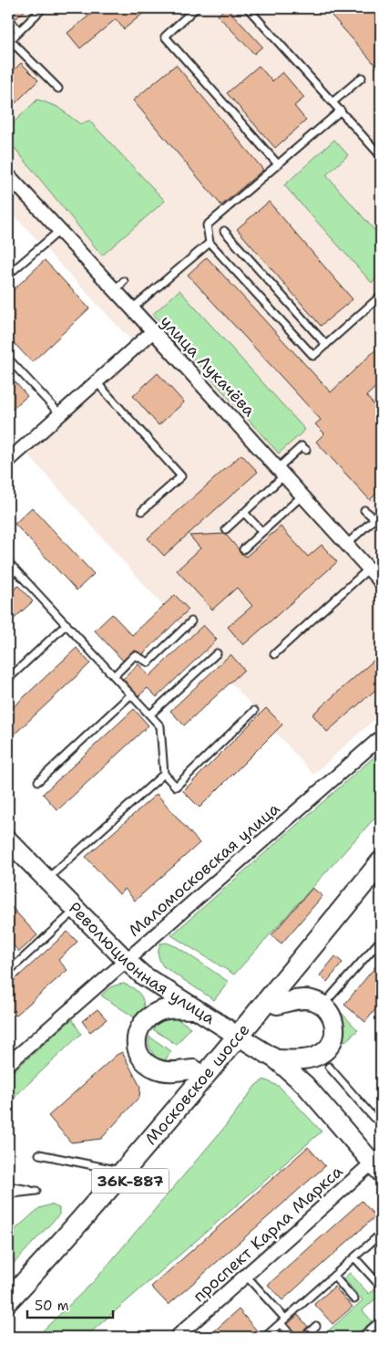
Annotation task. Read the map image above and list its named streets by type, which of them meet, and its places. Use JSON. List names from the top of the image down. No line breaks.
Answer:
{"streets":{"main road":["Революционная улица","Московское шоссе","36К-887"],"street":["улица Лукачёва","Маломосковская улица","проспект Карла Маркса"]},"crossings":[["Маломосковская улица","Революционная улица"],["Революционная улица","Московское шоссе"],["Революционная улица","проспект Карла Маркса"]],"scale_bar":"50 m"}
